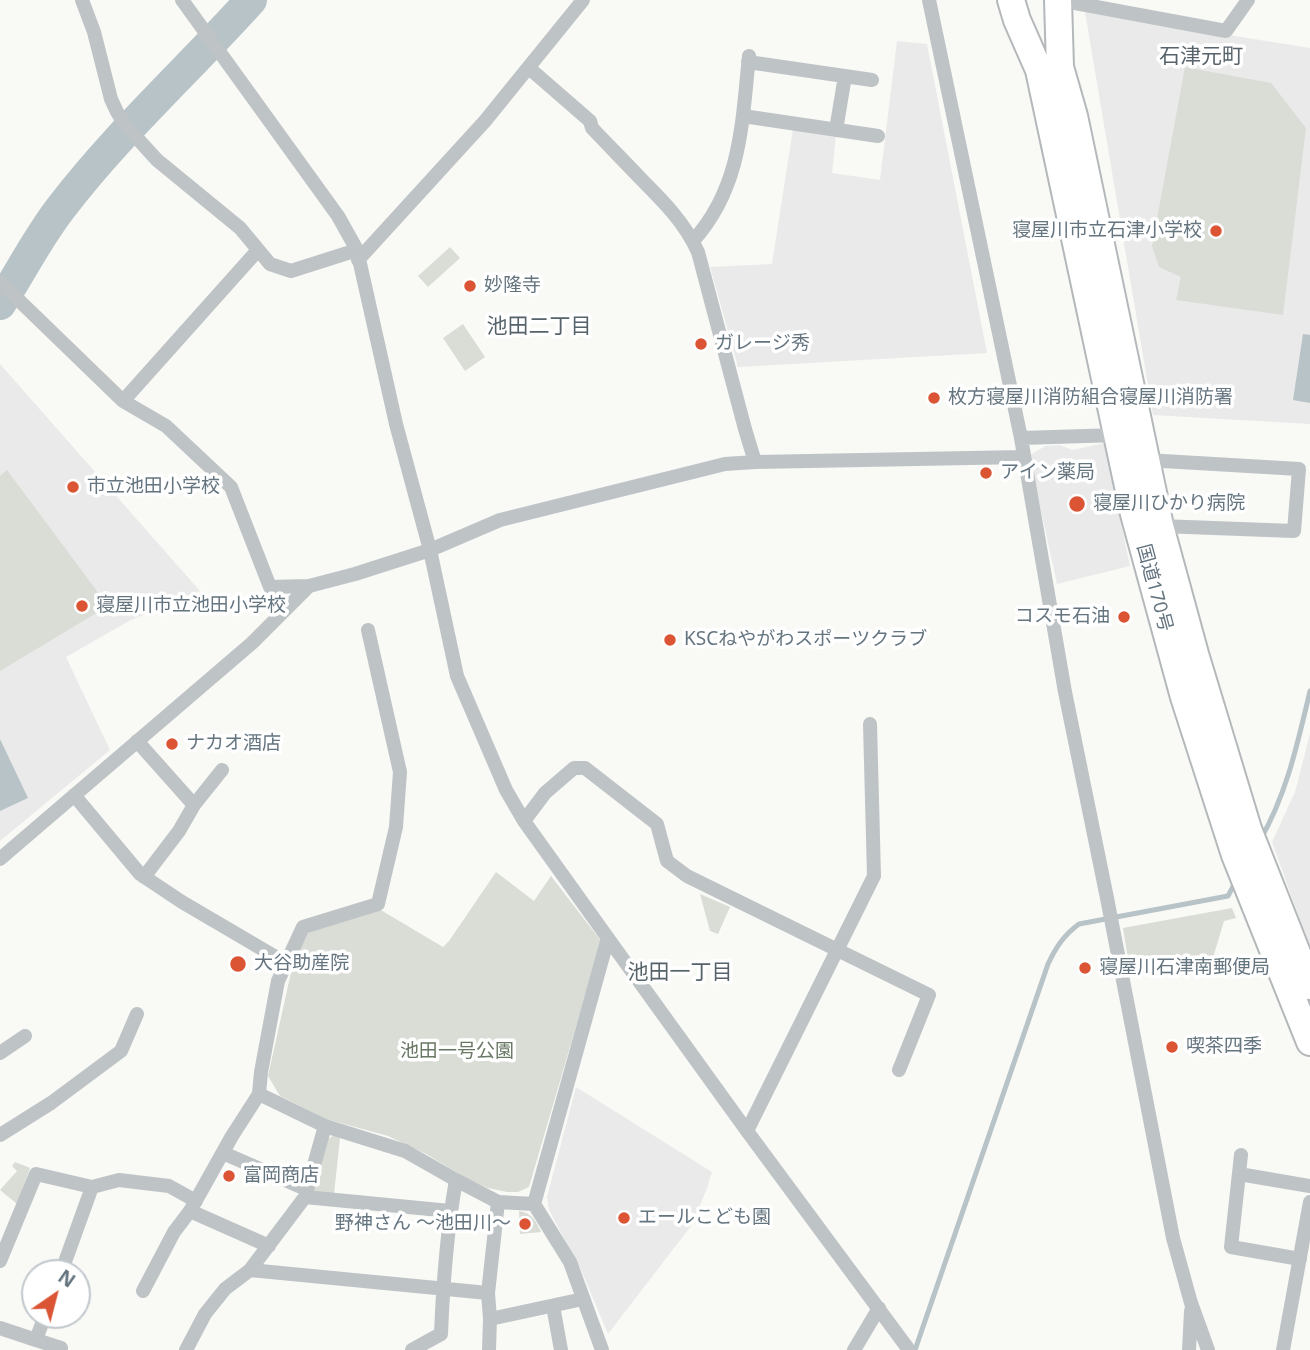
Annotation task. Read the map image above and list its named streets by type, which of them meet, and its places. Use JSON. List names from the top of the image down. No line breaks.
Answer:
{"streets":{"highway":["国道170号"]},"districts":["石津元町","池田二丁目","池田一丁目"],"parks":["池田一号公園"],"places":["寝屋川市立石津小学校","妙隆寺","ガレージ秀","枚方寝屋川消防組合寝屋川消防署","アイン薬局","市立池田小学校","寝屋川ひかり病院","寝屋川市立池田小学校","コスモ石油","KSCねやがわスポーツクラブ","ナカオ酒店","大谷助産院","寝屋川石津南郵便局","喫茶四季","富岡商店","エールこども園","野神さん ～池田川～"],"north":"top right"}
